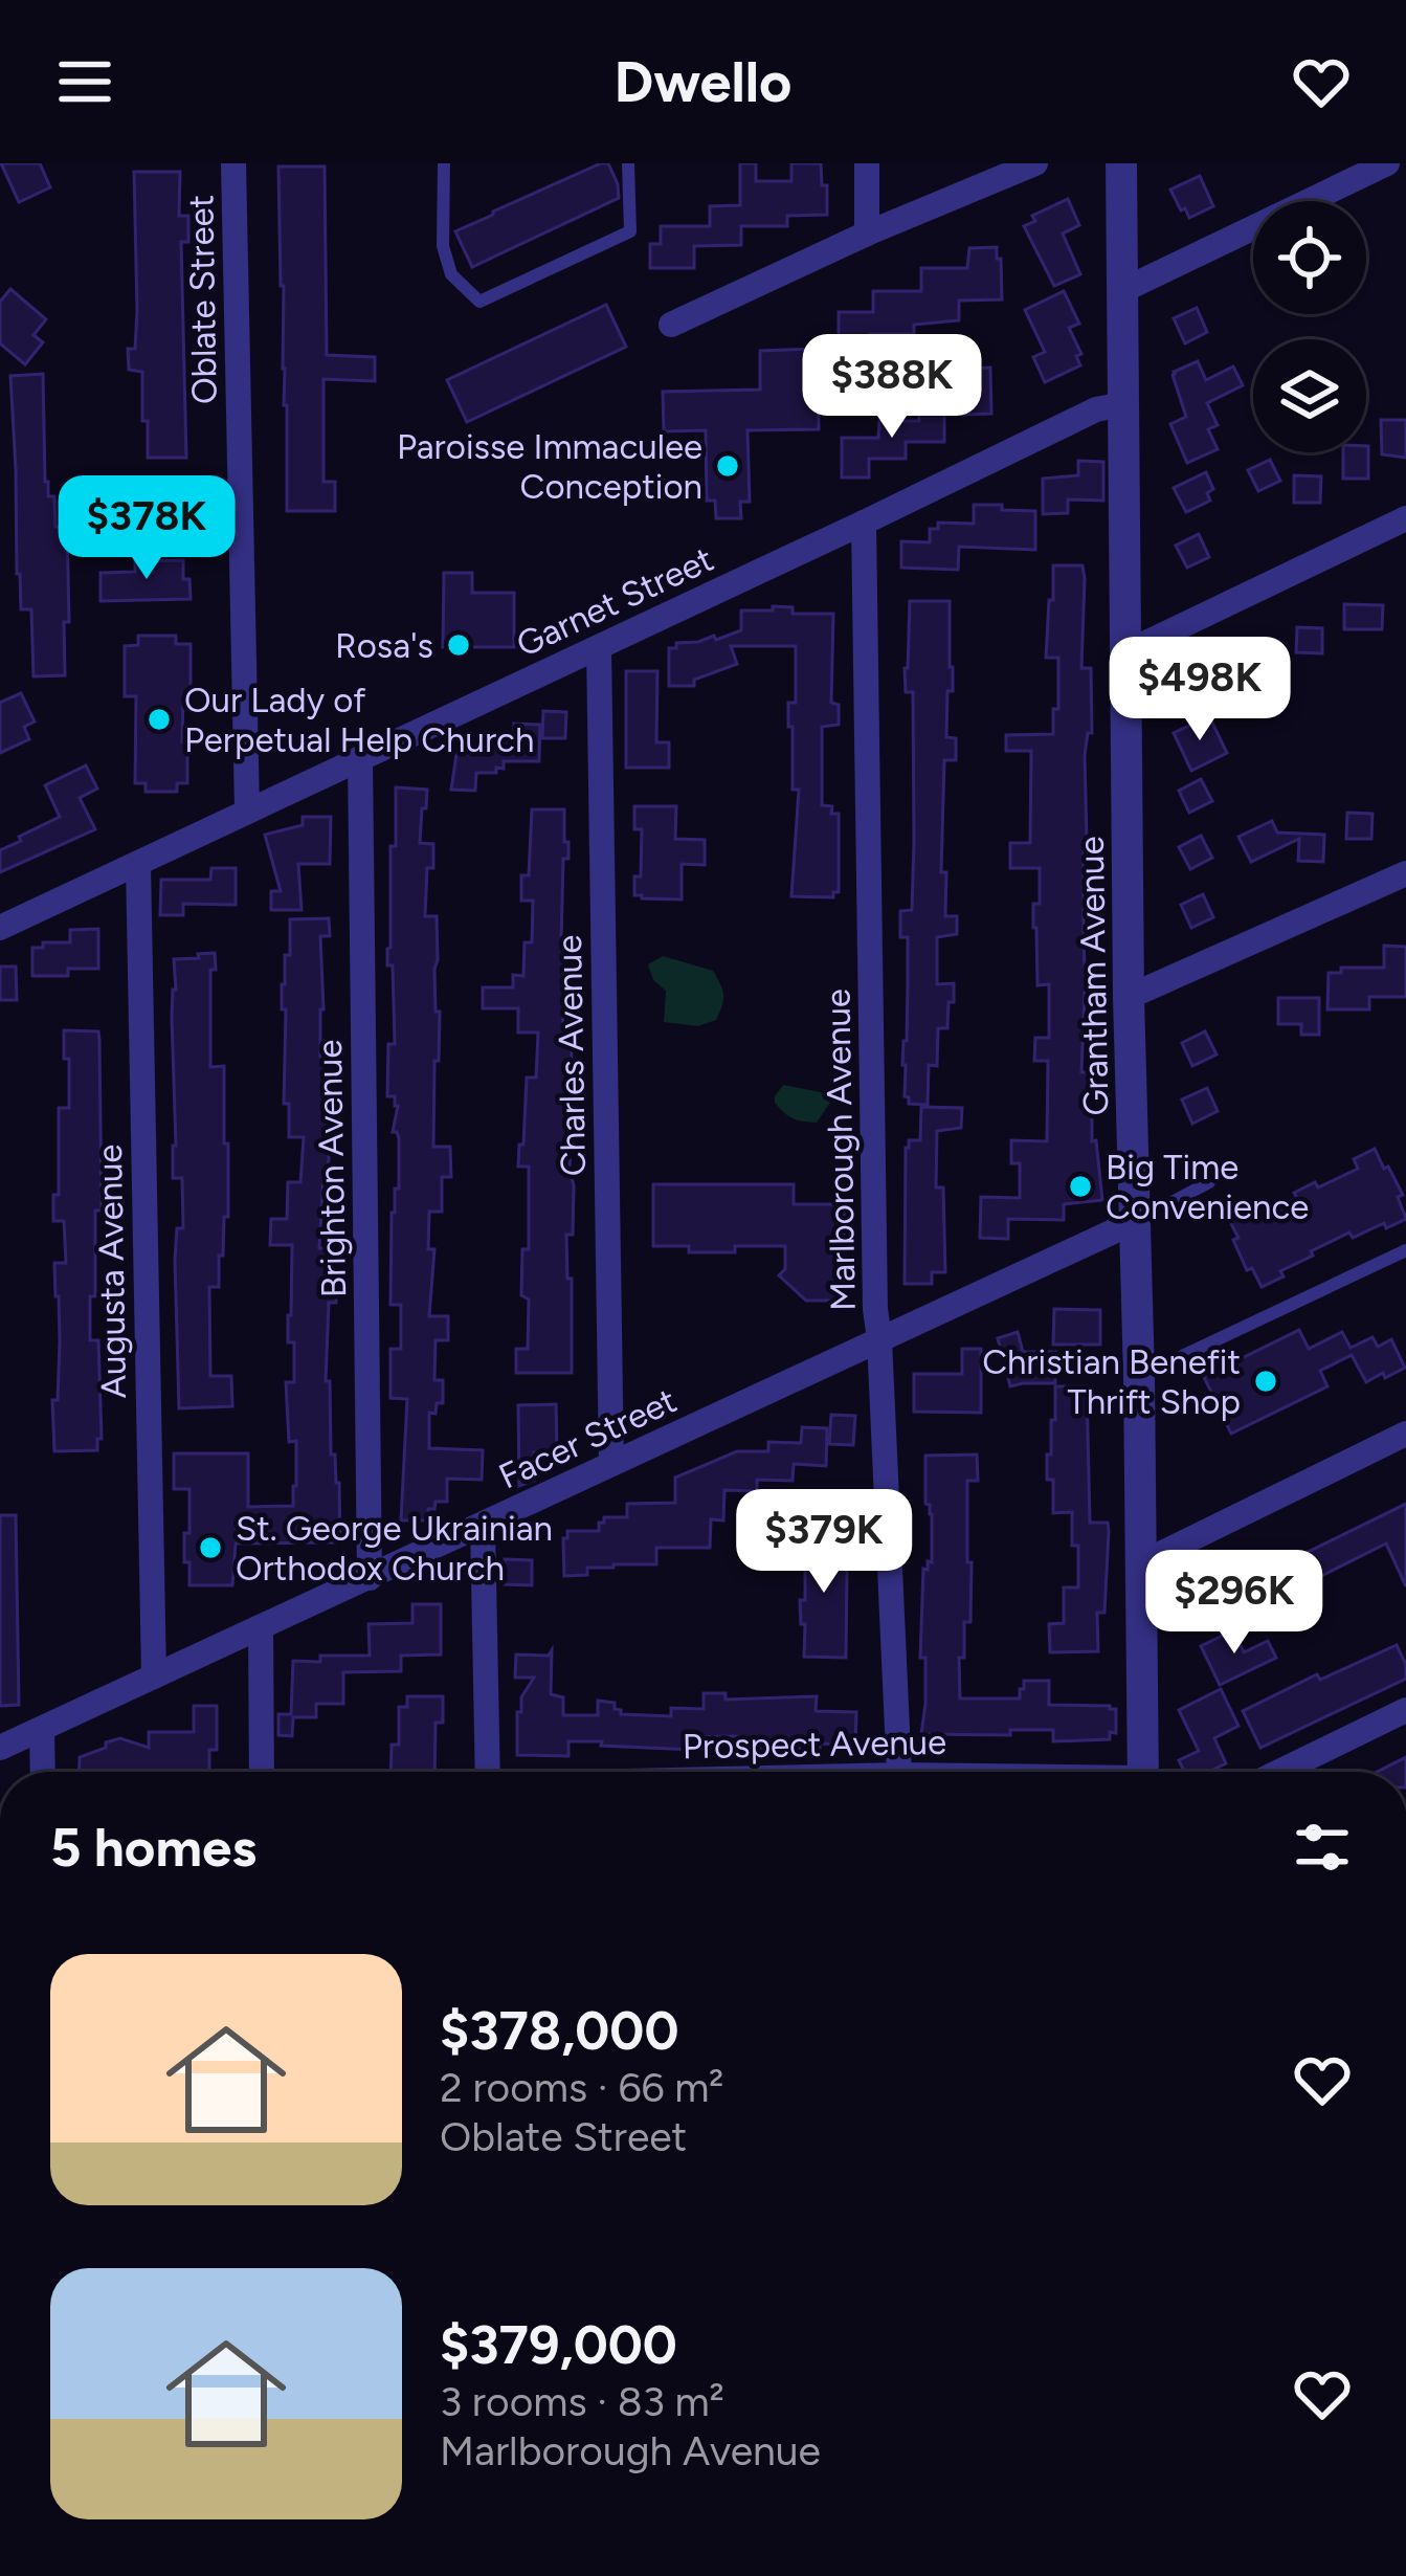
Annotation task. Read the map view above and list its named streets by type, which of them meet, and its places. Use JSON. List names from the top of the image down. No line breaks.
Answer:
{"streets":{"street":["Oblate Street","Garnet Street","Grantham Avenue","Charles Avenue","Marlborough Avenue","Brighton Avenue","Augusta Avenue","Facer Street"]},"crossings":[["Oblate Street","Garnet Street"],["Garnet Street","Grantham Avenue"],["Garnet Street","Charles Avenue"],["Garnet Street","Marlborough Avenue"],["Garnet Street","Brighton Avenue"],["Garnet Street","Augusta Avenue"],["Grantham Avenue","Facer Street"],["Charles Avenue","Facer Street"],["Marlborough Avenue","Facer Street"],["Brighton Avenue","Facer Street"],["Augusta Avenue","Facer Street"]],"places":["Paroisse Immaculee Conception","Rosa's","Our Lady of Perpetual Help Church","Big Time Convenience","Christian Benefit Thrift Shop","St. George Ukrainian Orthodox Church"],"page":{"header":"Dwello","price":["$388K","$378K","$498K","$379K","$296K"],"heading":"5 homes","list":[{"name":"$378,000","note":"2 rooms · 66 m² · Oblate Street"},{"name":"$379,000","note":"3 rooms · 83 m² · Marlborough Avenue"}]}}
